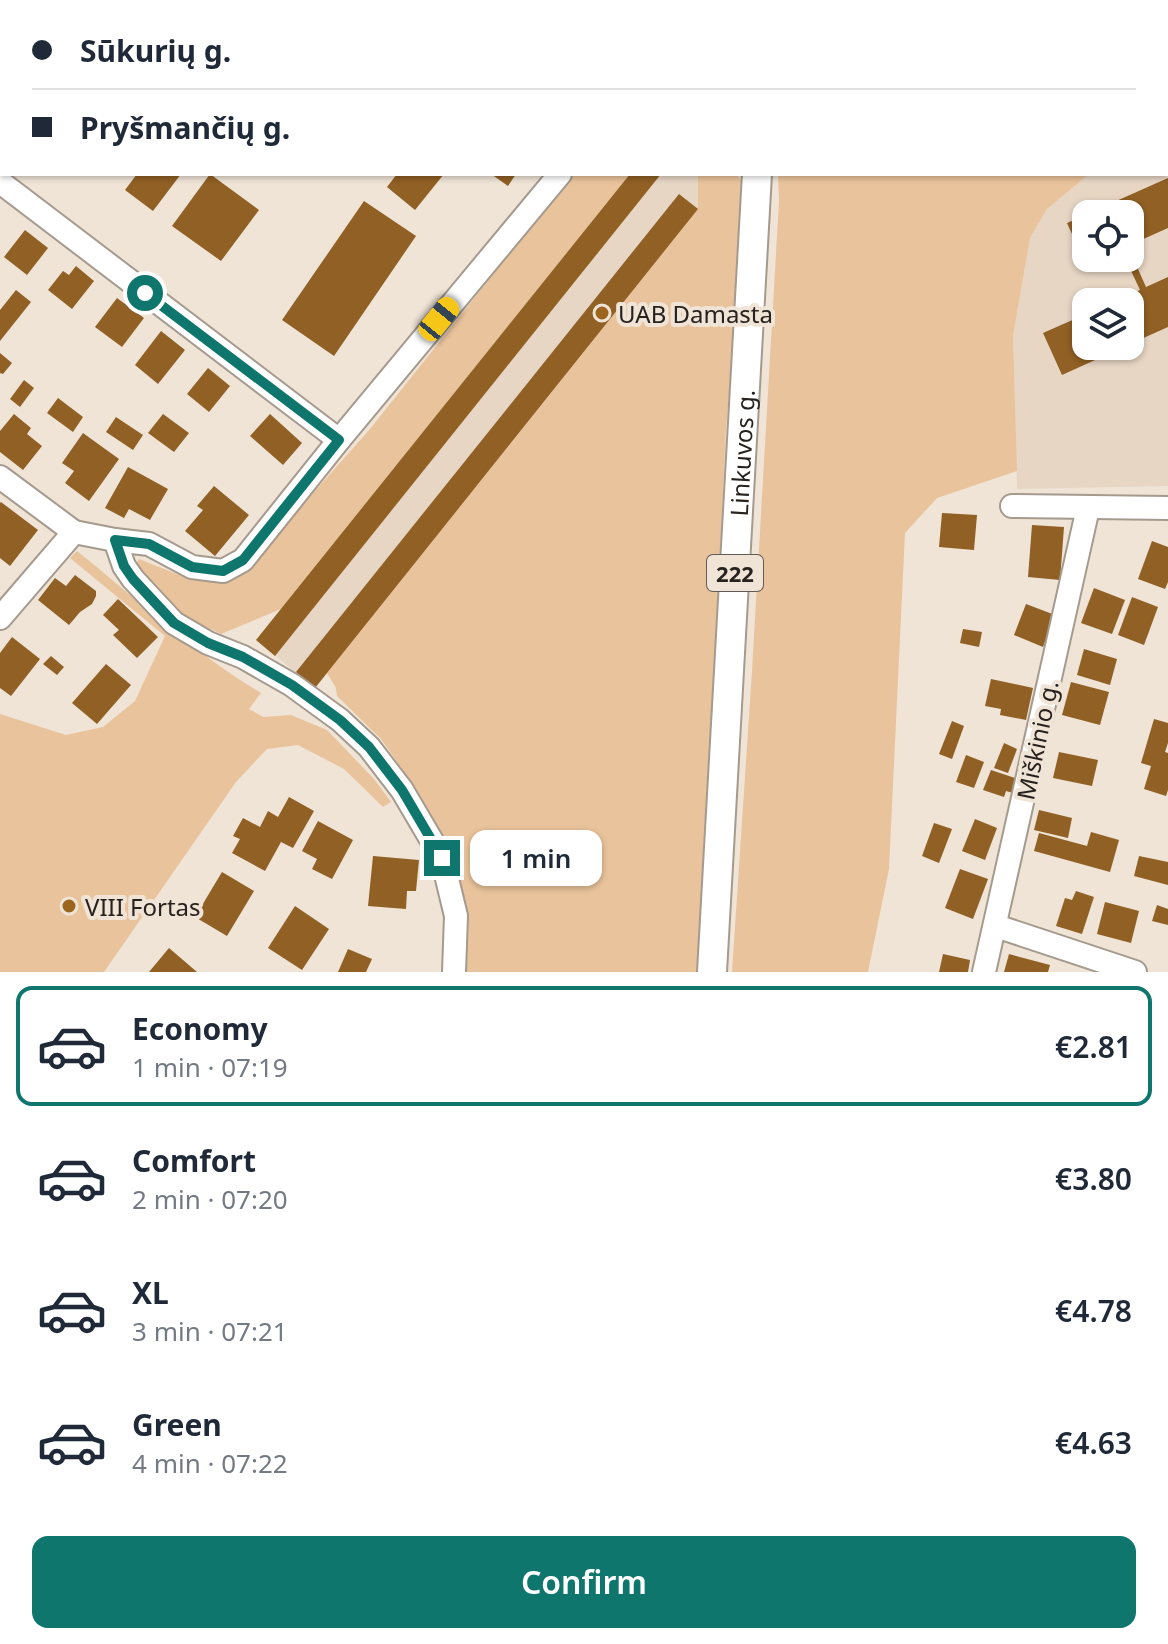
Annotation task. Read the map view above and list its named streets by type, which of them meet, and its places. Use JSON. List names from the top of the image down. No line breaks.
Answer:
{"streets":{"main road":["Linkuvos g.","222"],"street":["Miškinio g."]},"places":["UAB Damasta","VIII Fortas"],"page":{"banner":["Sūkurių g.","Pryšmančių g."],"bubble":"1 min","list":[{"name":"Economy","note":"1 min · 07:19","value":"€2.81"},{"name":"Comfort","note":"2 min · 07:20","value":"€3.80"},{"name":"XL","note":"3 min · 07:21","value":"€4.78"},{"name":"Green","note":"4 min · 07:22","value":"€4.63"}],"buttons":"Confirm"}}
